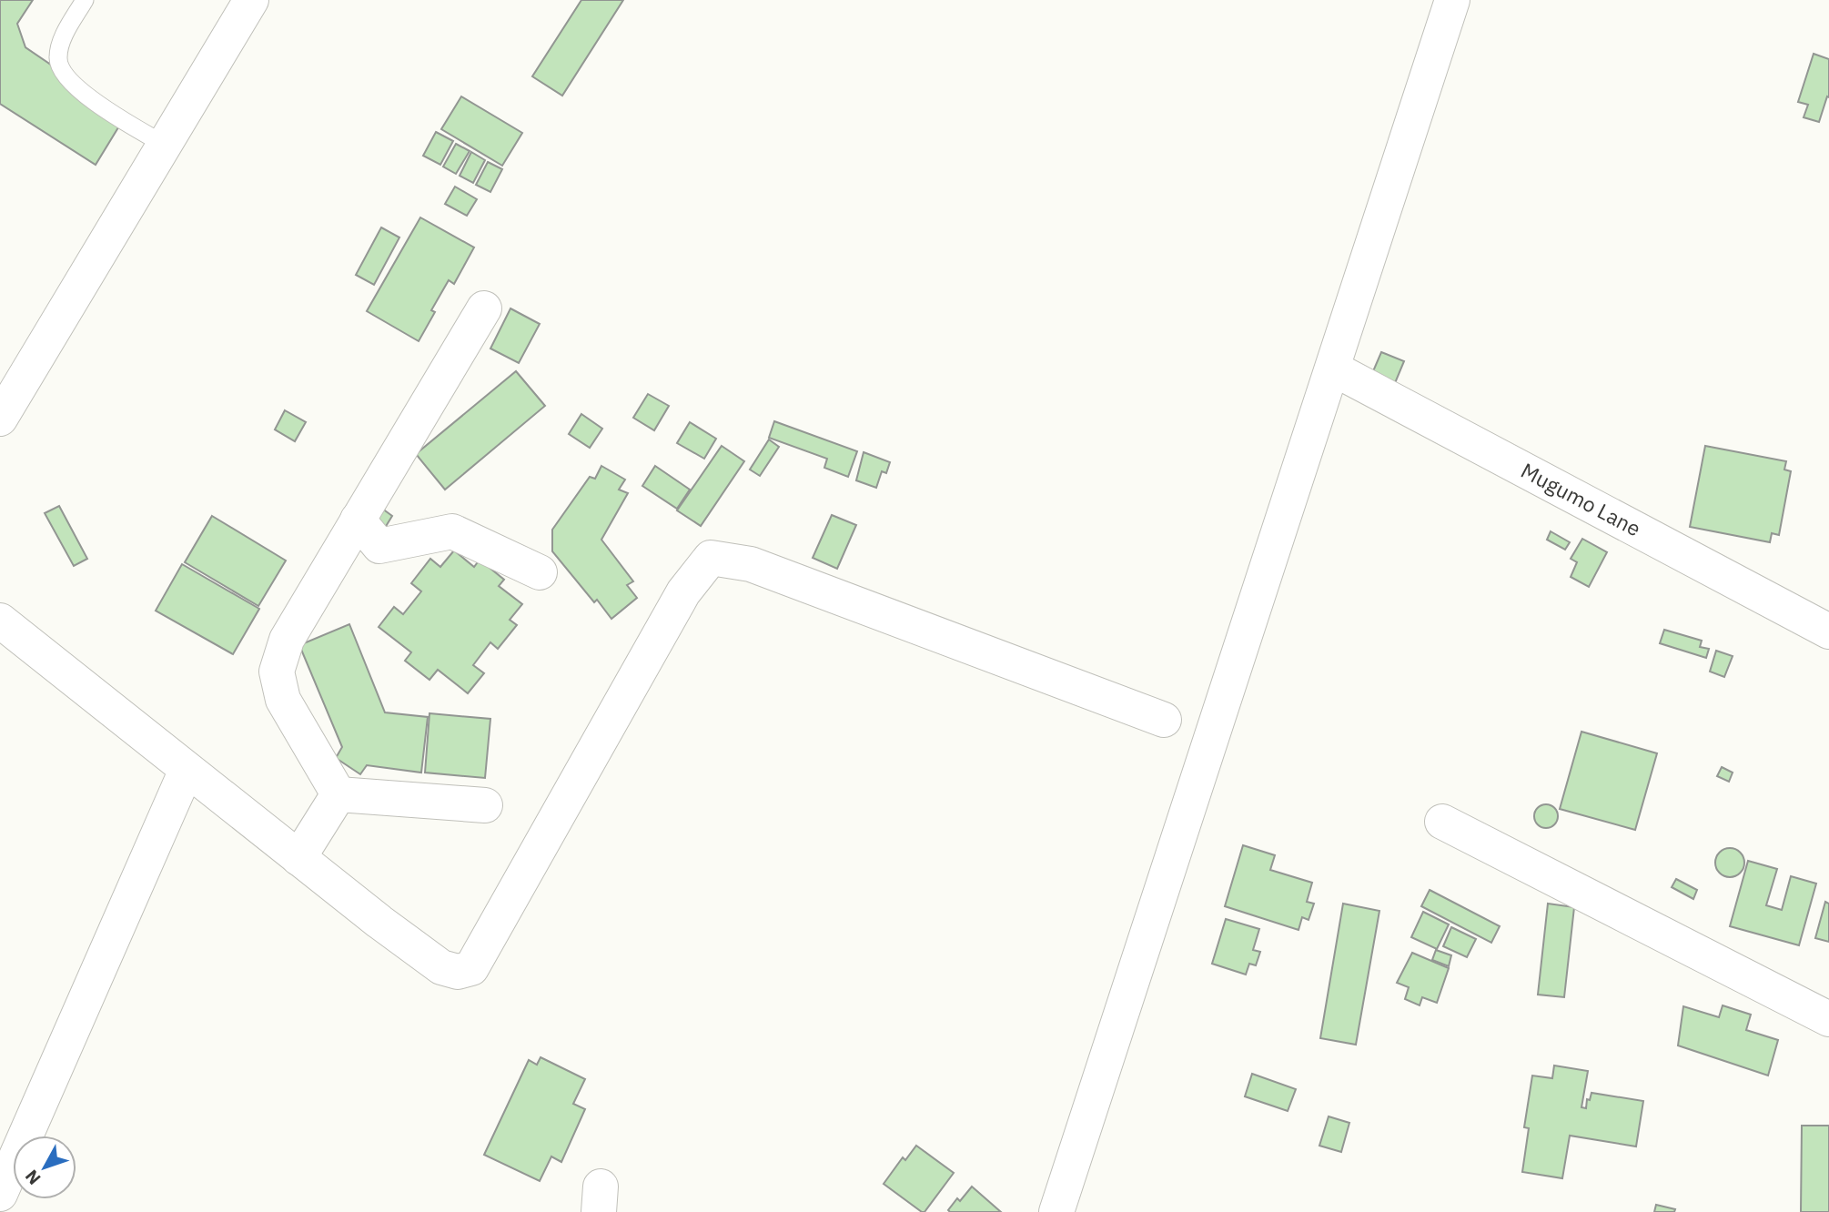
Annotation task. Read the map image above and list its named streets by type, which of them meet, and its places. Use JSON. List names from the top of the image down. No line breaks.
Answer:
{"streets":{"street":["Mugumo Lane"]},"north":"bottom left"}
